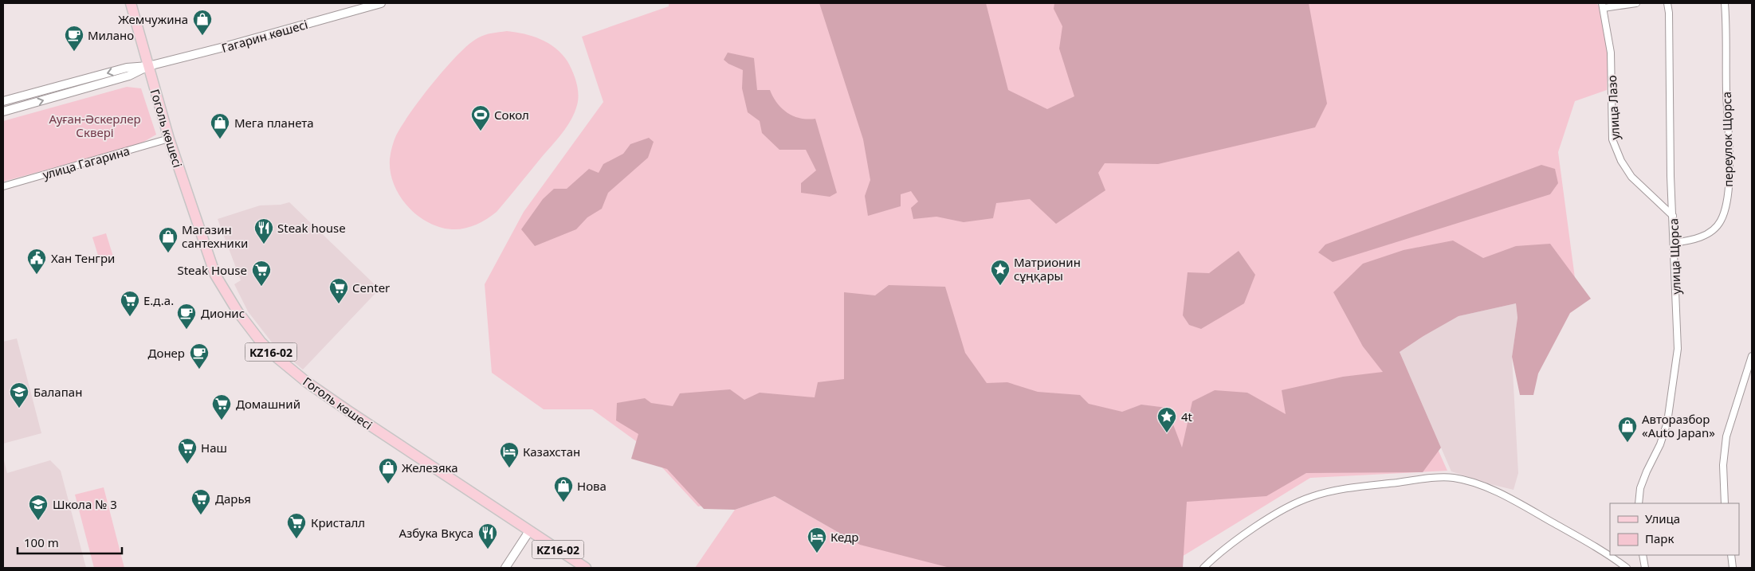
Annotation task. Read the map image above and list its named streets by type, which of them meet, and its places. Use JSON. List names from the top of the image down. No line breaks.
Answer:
{"streets":{"main road":["Гоголь көшесі","KZ16-02"],"street":["Гагарин көшесі","улица Лазо","переулок Щорса","улица Гагарина","улица Щорса"]},"crossings":[["Гагарин көшесі","Гоголь көшесі"],["улица Лазо","улица Щорса"],["Гоголь көшесі","улица Гагарина"],["переулок Щорса","улица Щорса"]],"parks":["Ауған-Әскерлер Сквері"],"places":{"shop":["Жемчужина","Мега планета","Магазин сантехники","Авторазбор «Auto Japan»","Железяка","Нова"],"cafe":["Милано","Дионис","Донер"],"sports":["Сокол"],"restaurant":["Steak house","Азбука Вкуса"],"public building":["Хан Тенгри"],"place":["Матрионин сұңқары","4t"],"supermarket":["Steak House","Center","Е.д.а.","Домашний","Наш","Дарья","Кристалл"],"school or university":["Балапан","Школа № 3"],"hotel":["Казахстан","Кедр"]},"legend":["Улица","Парк"],"scale_bar":"100 m"}
